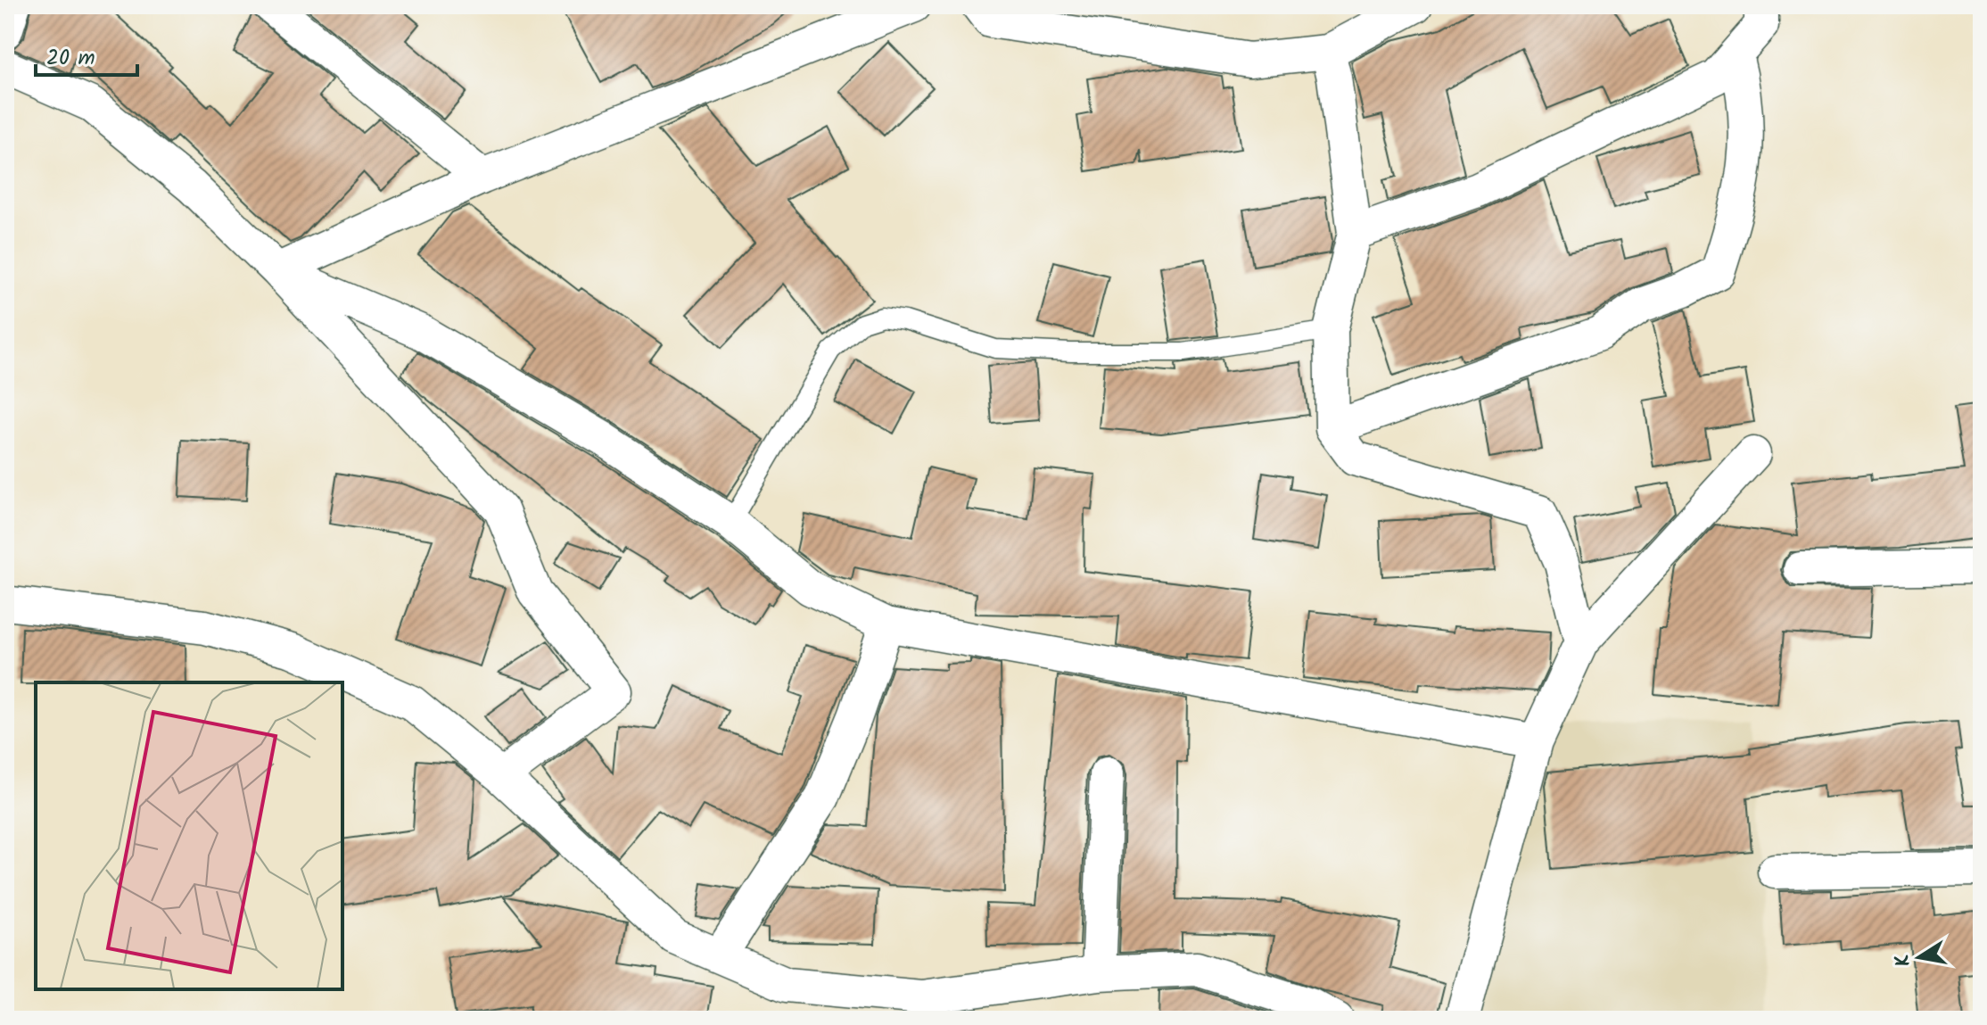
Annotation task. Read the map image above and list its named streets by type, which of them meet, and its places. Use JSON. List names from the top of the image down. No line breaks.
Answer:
{"scale_bar":"20 m","north":"left"}
